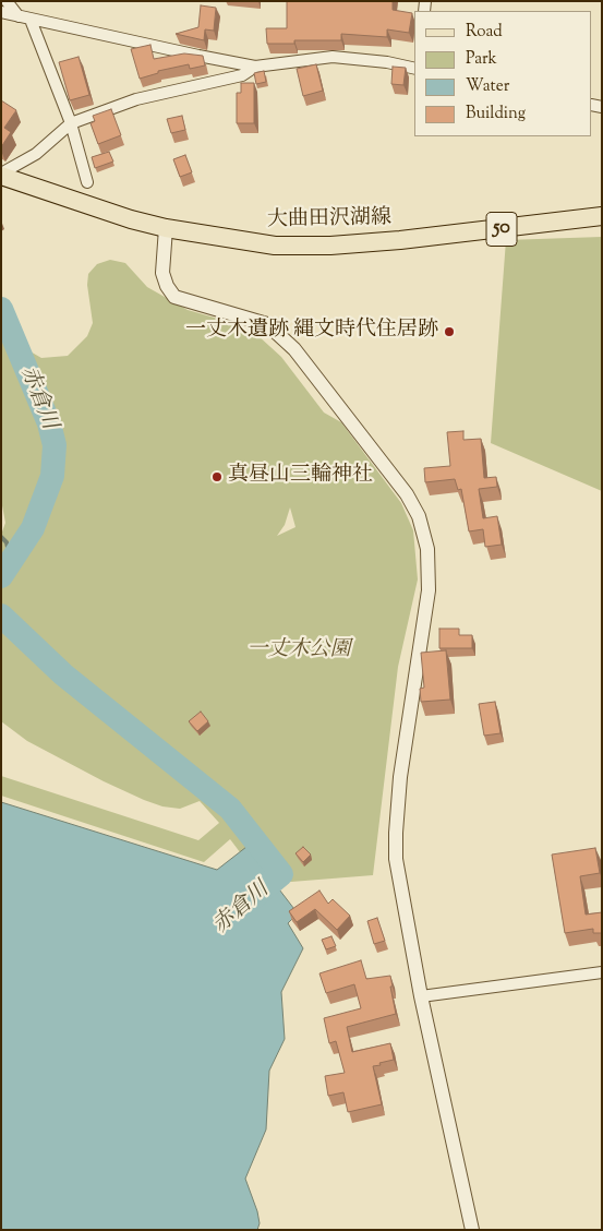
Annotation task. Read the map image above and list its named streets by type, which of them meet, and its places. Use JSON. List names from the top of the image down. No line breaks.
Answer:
{"streets":{"main road":["大曲田沢湖線","50"]},"water":["赤倉川"],"parks":["一丈木公園"],"places":["一丈木遺跡 縄文時代住居跡","真昼山三輪神社"],"legend":["Road","Park","Water","Building"]}
